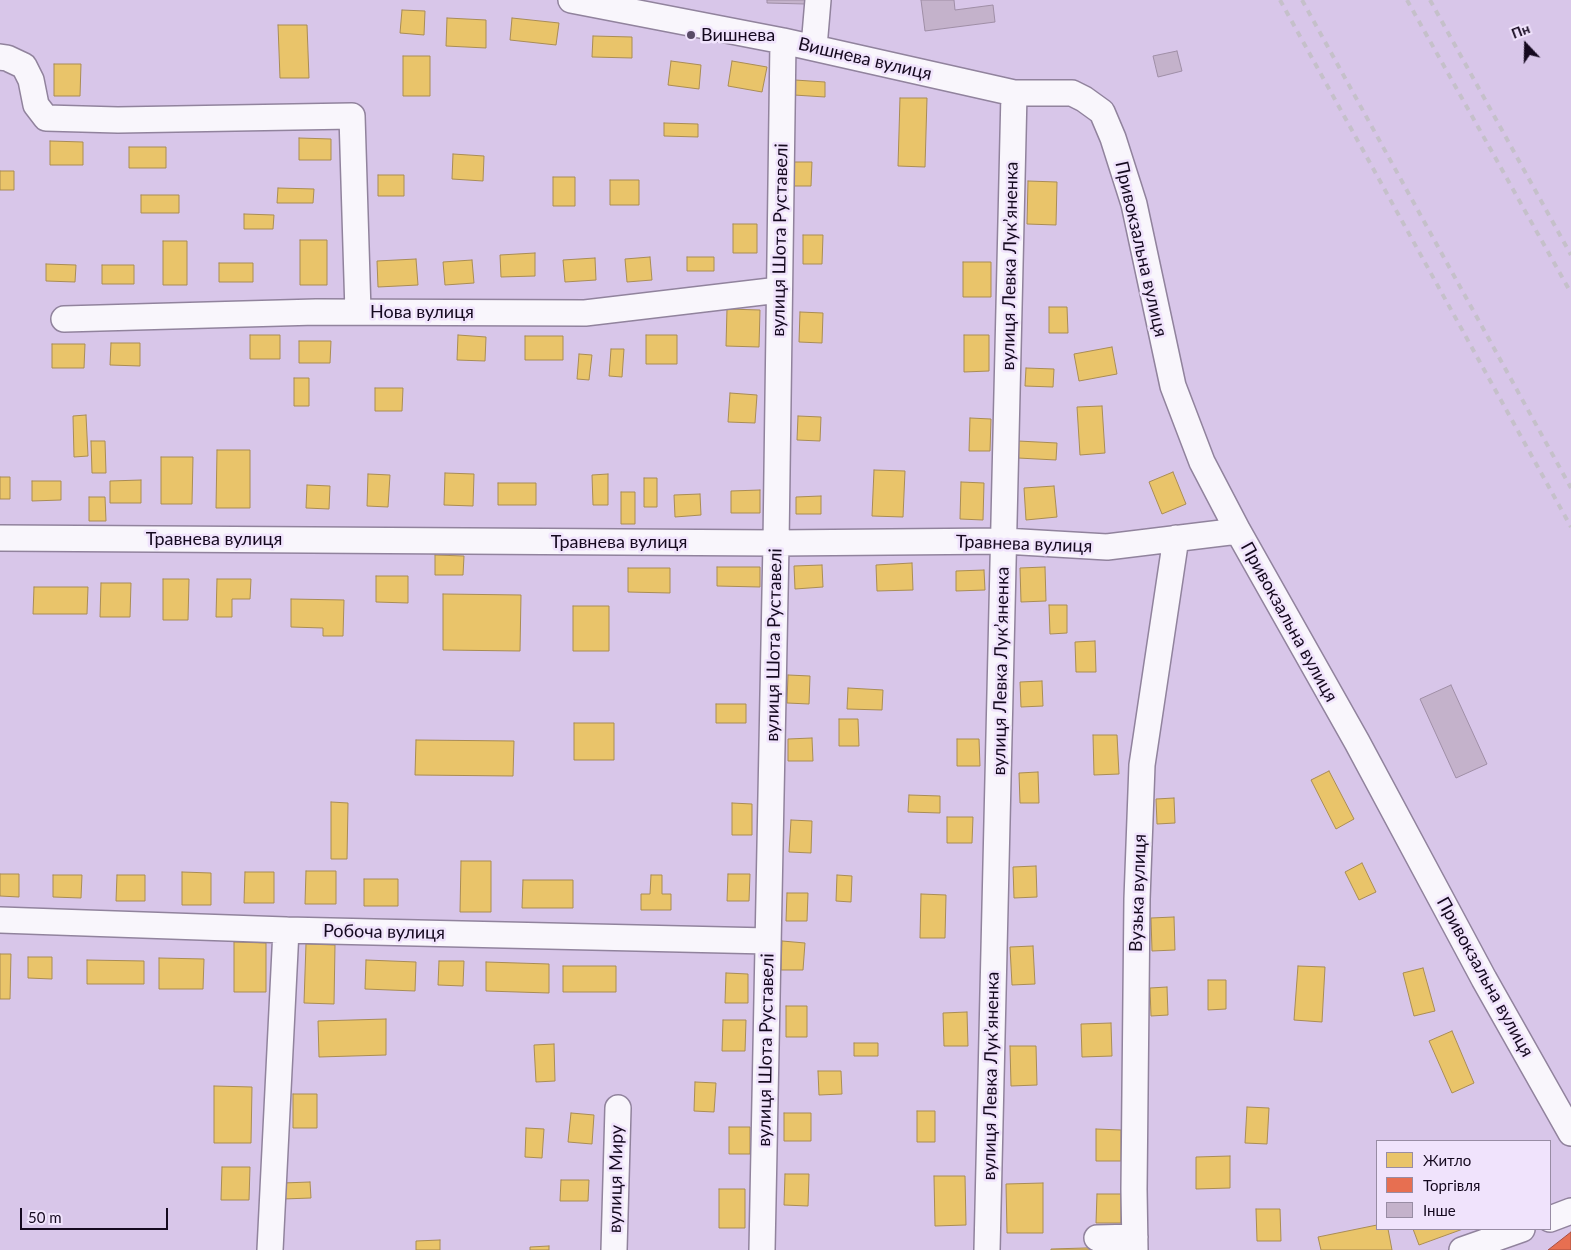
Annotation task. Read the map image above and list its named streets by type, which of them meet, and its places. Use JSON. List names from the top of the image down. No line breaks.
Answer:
{"streets":{"street":["Вишнева вулиця","вулиця Шота Руставелі","Привокзальна вулиця","вулиця Левка Лукʼяненка","Нова вулиця","Травнева вулиця","Вузька вулиця","Робоча вулиця","вулиця Миру"]},"crossings":[["Вишнева вулиця","вулиця Шота Руставелі"],["Вишнева вулиця","Привокзальна вулиця"],["Вишнева вулиця","вулиця Левка Лукʼяненка"],["вулиця Шота Руставелі","Нова вулиця"],["вулиця Шота Руставелі","Травнева вулиця"],["вулиця Шота Руставелі","Робоча вулиця"],["Привокзальна вулиця","Травнева вулиця"],["вулиця Левка Лукʼяненка","Травнева вулиця"],["Травнева вулиця","Вузька вулиця"]],"places":["Вишнева"],"legend":["Житло","Торгівля","Інше"],"scale_bar":"50 m","north":"top"}
